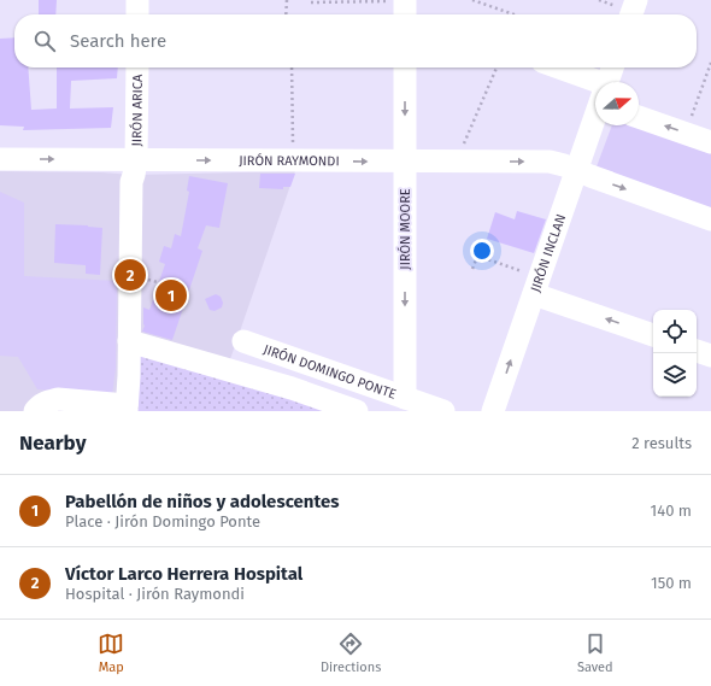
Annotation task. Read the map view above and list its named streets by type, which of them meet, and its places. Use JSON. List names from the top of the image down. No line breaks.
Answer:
{"streets":{"street":["JIRÓN ARICA","JIRÓN RAYMONDI","JIRÓN MOORE","JIRÓN INCLAN","JIRÓN DOMINGO PONTE"]},"crossings":[["JIRÓN ARICA","JIRÓN RAYMONDI"],["JIRÓN RAYMONDI","JIRÓN MOORE"],["JIRÓN RAYMONDI","JIRÓN INCLAN"],["JIRÓN MOORE","JIRÓN DOMINGO PONTE"]],"one_way":["JIRÓN MOORE","JIRÓN INCLAN"],"north":"right","page":{"search":"Search here","pins":["2","1"],"heading":["Nearby","2 results"],"list":[{"mark":"1","name":"Pabellón de niños y adolescentes","note":"Place · Jirón Domingo Ponte","value":"140 m"},{"mark":"2","name":"Víctor Larco Herrera Hospital","note":"Hospital · Jirón Raymondi","value":"150 m"}],"nav":["Map","Directions","Saved"]}}
